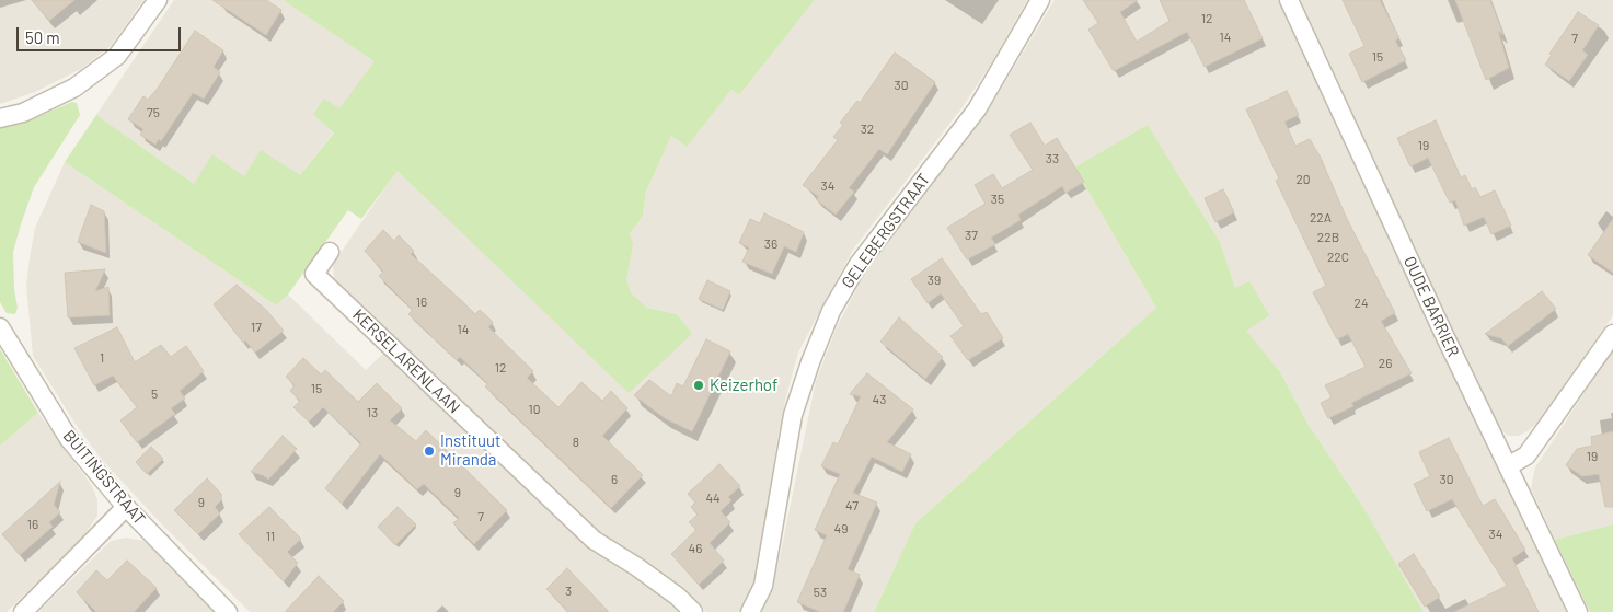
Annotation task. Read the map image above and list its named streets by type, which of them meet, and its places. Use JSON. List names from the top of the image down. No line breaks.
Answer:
{"streets":{"street":["GELEBERGSTRAAT","OUDE BARRIER","KERSELARENLAAN","BUITINGSTRAAT"]},"places":["Keizerhof","Instituut Miranda"],"house_numbers":["12","14","7","15","30","75","32","19","33","20","34","35","22A","37","22B","36","22C","39","16","24","17","14","1","26","12","15","5","43","10","13","8","19","6","30","9","44","9","47","7","16","49","34","11","46","3","53"],"scale_bar":"50 m"}
